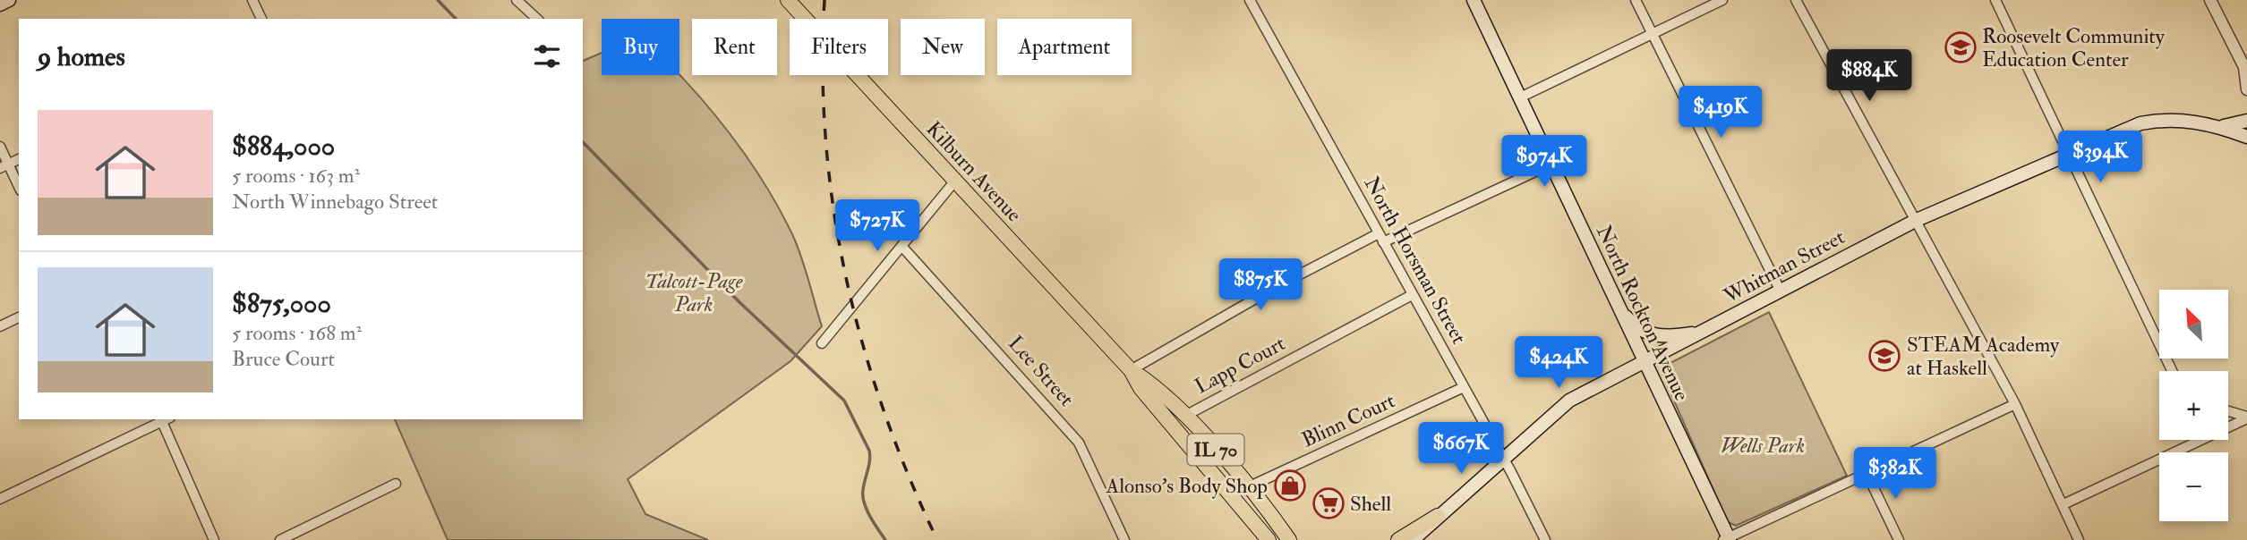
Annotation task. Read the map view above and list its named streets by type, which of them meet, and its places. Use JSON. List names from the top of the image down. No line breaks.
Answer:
{"streets":{"main road":["Kilburn Avenue","Whitman Street","North Rockton Avenue","IL 70"],"street":["North Horsman Street","Lapp Court","Lee Street","Blinn Court"]},"crossings":[["Kilburn Avenue","Lapp Court"],["Kilburn Avenue","Blinn Court"],["North Horsman Street","Whitman Street"],["North Horsman Street","Lapp Court"],["North Horsman Street","Blinn Court"],["Whitman Street","North Rockton Avenue"]],"parks":["Talcott-Page Park","Wells Park"],"places":{"school or university":["Roosevelt Community Education Center","STEAM Academy at Haskell"],"shop":["Alonso's Body Shop"],"supermarket":["Shell"]},"north":"top left","page":{"chip":["Buy","Rent","Filters","New","Apartment"],"heading":"9 homes","price":["$884K","$419K","$394K","$974K","$727K","$875K","$424K","$667K","$382K"],"list":[{"name":"$884,000","note":"5 rooms · 163 m² · North Winnebago Street"},{"name":"$875,000","note":"5 rooms · 168 m² · Bruce Court"}],"map_buttons":["+","−"]}}
